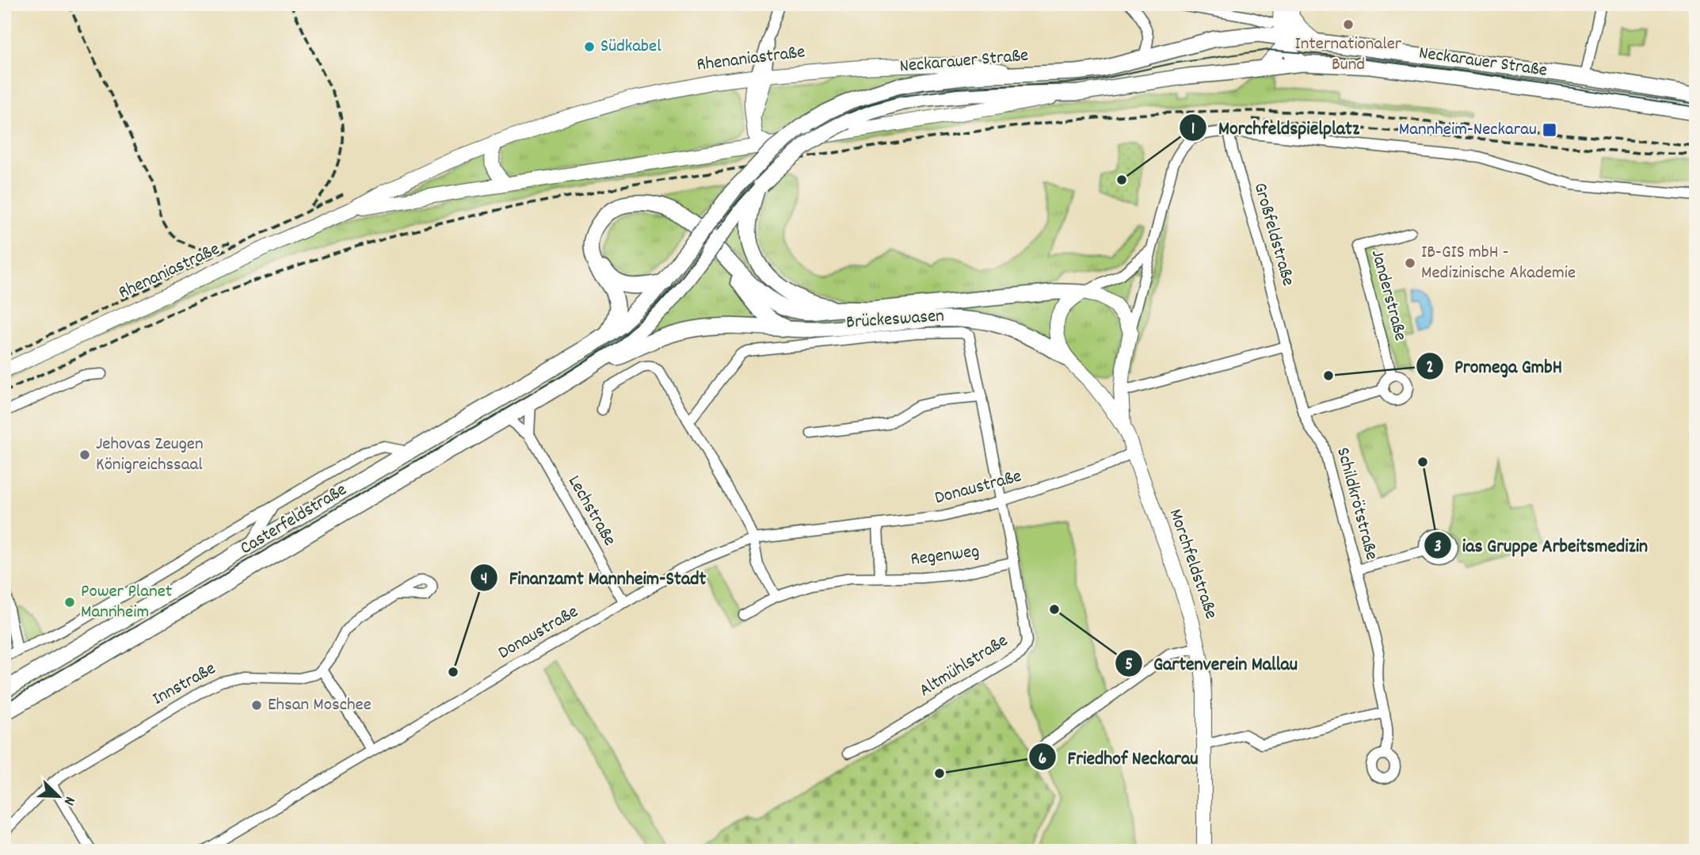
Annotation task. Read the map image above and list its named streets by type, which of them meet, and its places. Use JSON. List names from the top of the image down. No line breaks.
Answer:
{"streets":{"main road":["Neckarauer Straße","Casterfeldstraße"],"street":["Rhenaniastraße","Großfeldstraße","Janderstraße","Brückeswasen","Donaustraße","Schildkrötstraße","Lechstraße","Regenweg","Morchfeldstraße","Altmühlstraße","Innstraße"]},"crossings":[["Rhenaniastraße","Neckarauer Straße"],["Neckarauer Straße","Casterfeldstraße"],["Großfeldstraße","Schildkrötstraße"],["Großfeldstraße","Morchfeldstraße"],["Brückeswasen","Donaustraße"],["Brückeswasen","Altmühlstraße"],["Donaustraße","Lechstraße"],["Donaustraße","Morchfeldstraße"],["Donaustraße","Altmühlstraße"],["Lechstraße","Casterfeldstraße"],["Regenweg","Altmühlstraße"]],"places":{"other":["Internationaler Bund","Südkabel","Morchfeldspielplatz","IB-GIS mbH - Medizinische Akademie","Promega GmbH","Jehovas Zeugen Königreichssaal","ias Gruppe Arbeitsmedizin","Power Planet Mannheim","Gartenverein Mallau","Finanzamt Mannheim-Stadt","Ehsan Moschee","Friedhof Neckarau"],"transit":["Mannheim-Neckarau"]},"north":"bottom right"}
